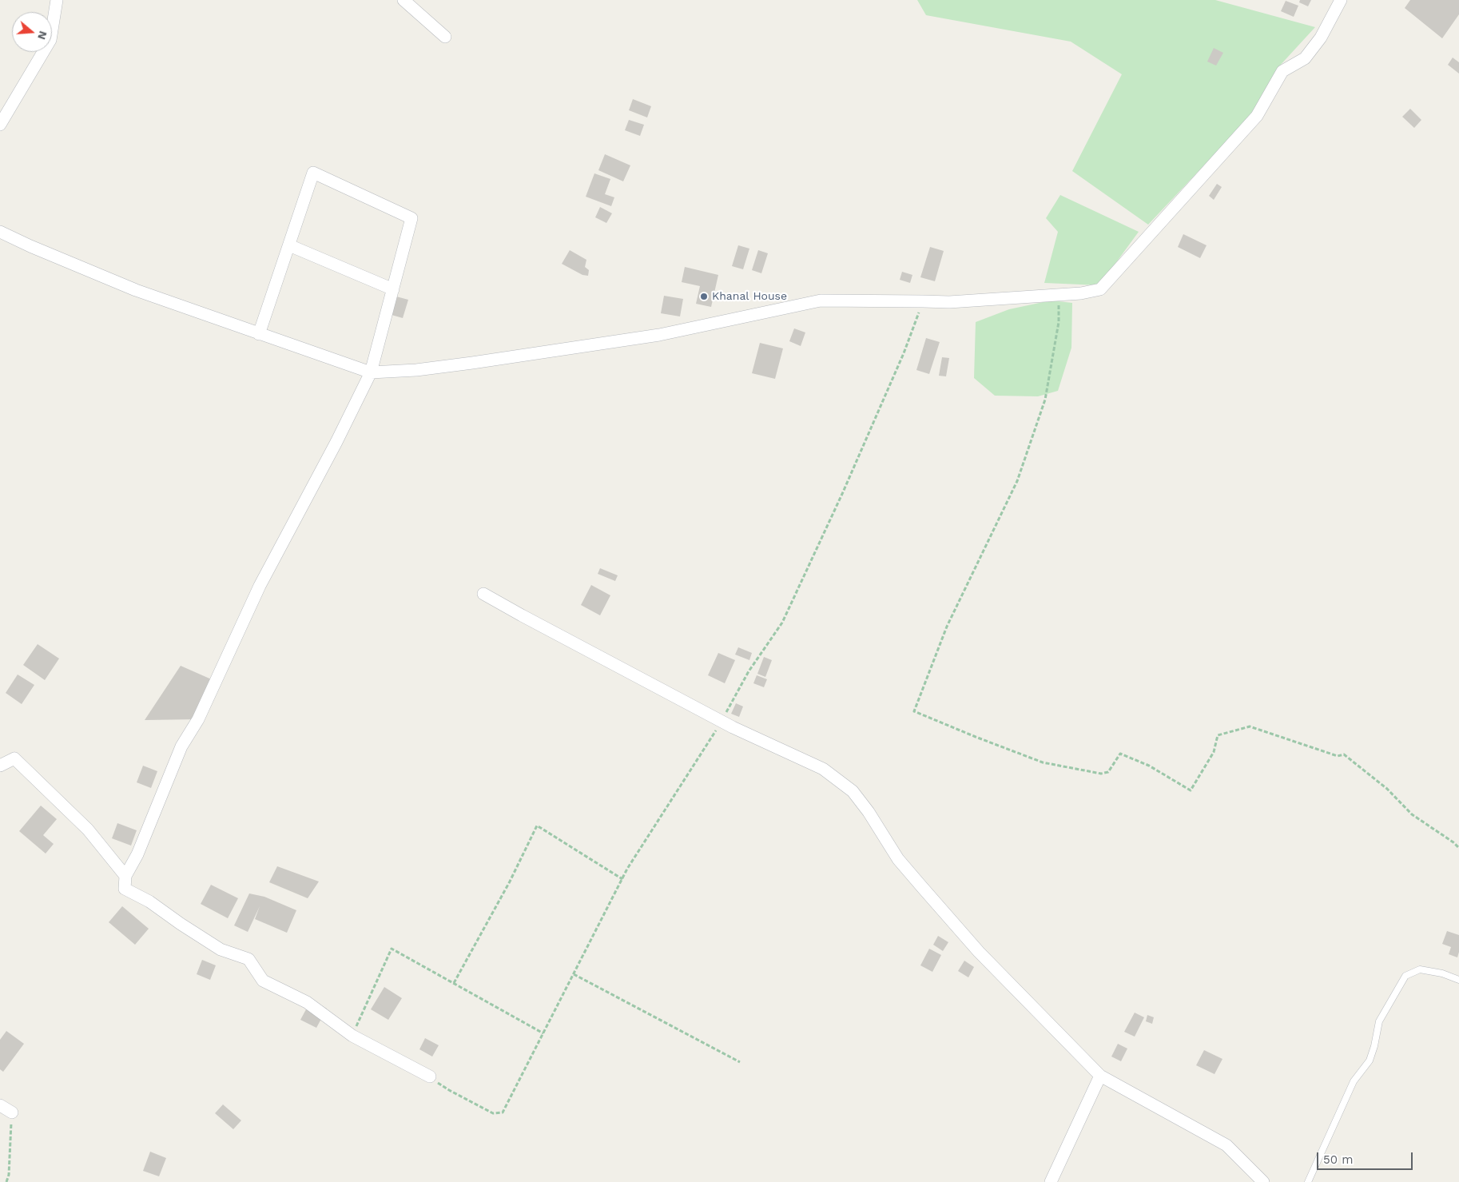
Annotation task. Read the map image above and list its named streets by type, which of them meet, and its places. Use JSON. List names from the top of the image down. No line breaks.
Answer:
{"places":["Khanal House"],"scale_bar":"50 m","north":"right"}
